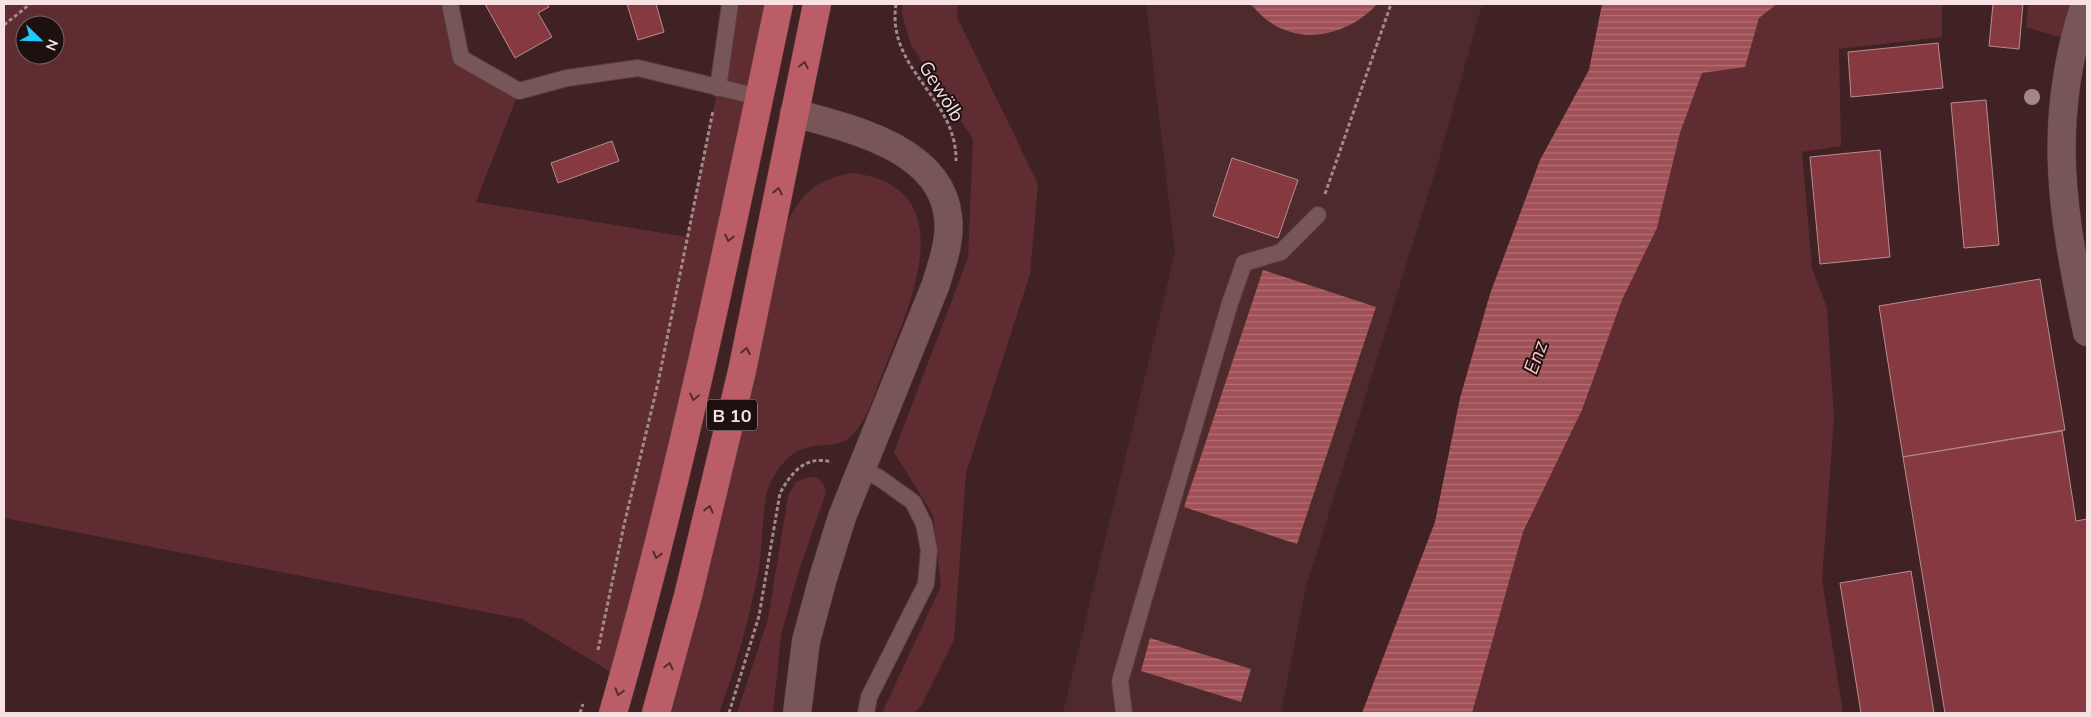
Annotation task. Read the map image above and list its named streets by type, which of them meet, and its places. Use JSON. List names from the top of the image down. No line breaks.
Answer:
{"streets":{"main road":["B 10"],"path":["Gewölb"]},"water":["Enz"],"north":"bottom right"}
